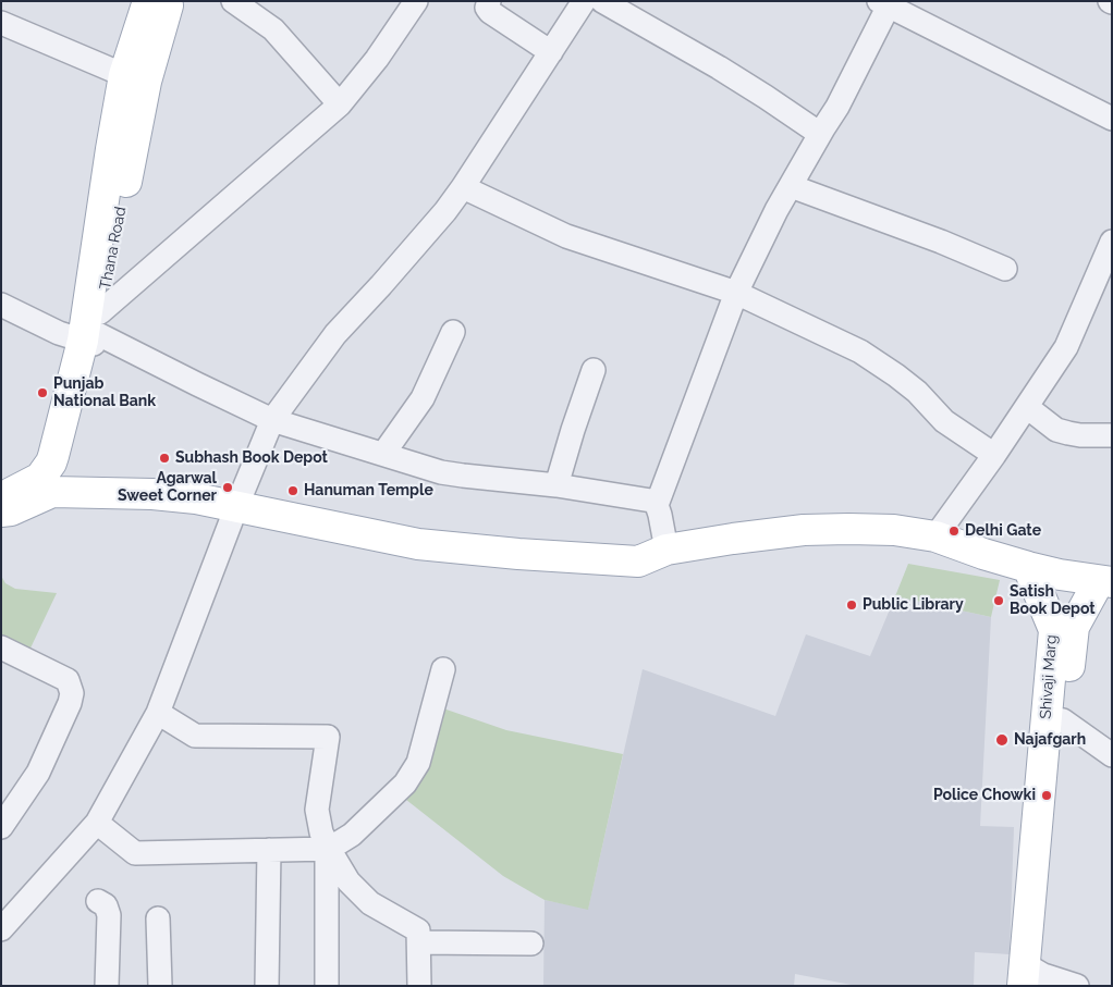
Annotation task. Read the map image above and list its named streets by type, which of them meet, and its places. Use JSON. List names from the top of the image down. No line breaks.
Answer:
{"streets":{"main road":["Thana Road","Shivaji Marg"]},"places":["Punjab National Bank","Subhash Book Depot","Agarwal Sweet Corner","Hanuman Temple","Delhi Gate","Satish Book Depot","Public Library","Najafgarh","Police Chowki"]}
